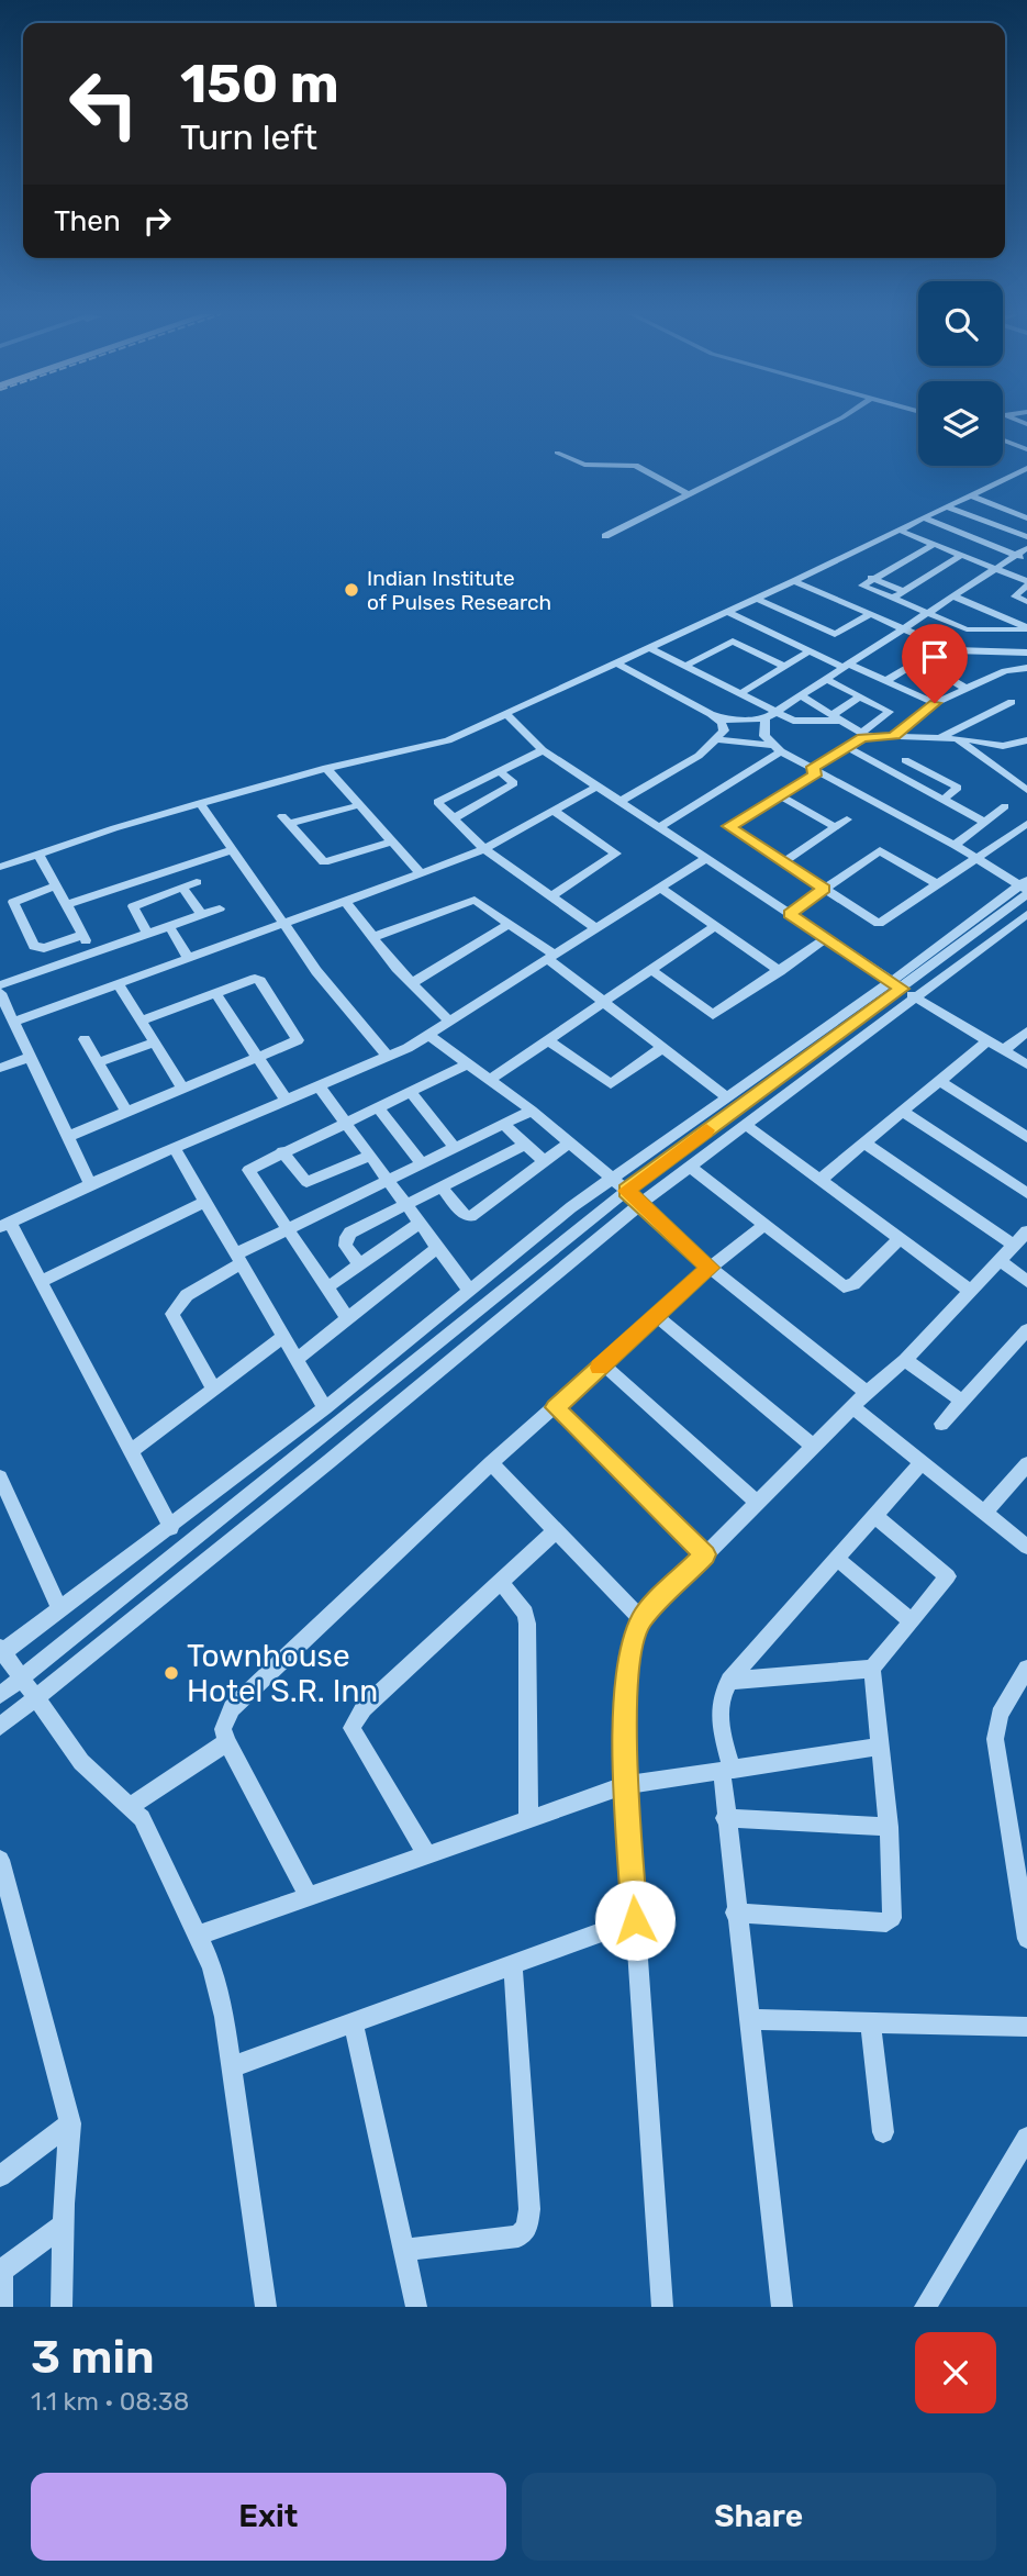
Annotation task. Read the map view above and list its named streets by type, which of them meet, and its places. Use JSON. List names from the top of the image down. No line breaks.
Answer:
{"places":["Indian Institute of Pulses Research","Townhouse Hotel S.R. Inn"],"page":{"turn":["150 m","Turn left"],"then":"Then","heading":["3 min","1.1 km · 08:38"],"buttons":["Exit","Share"]}}
